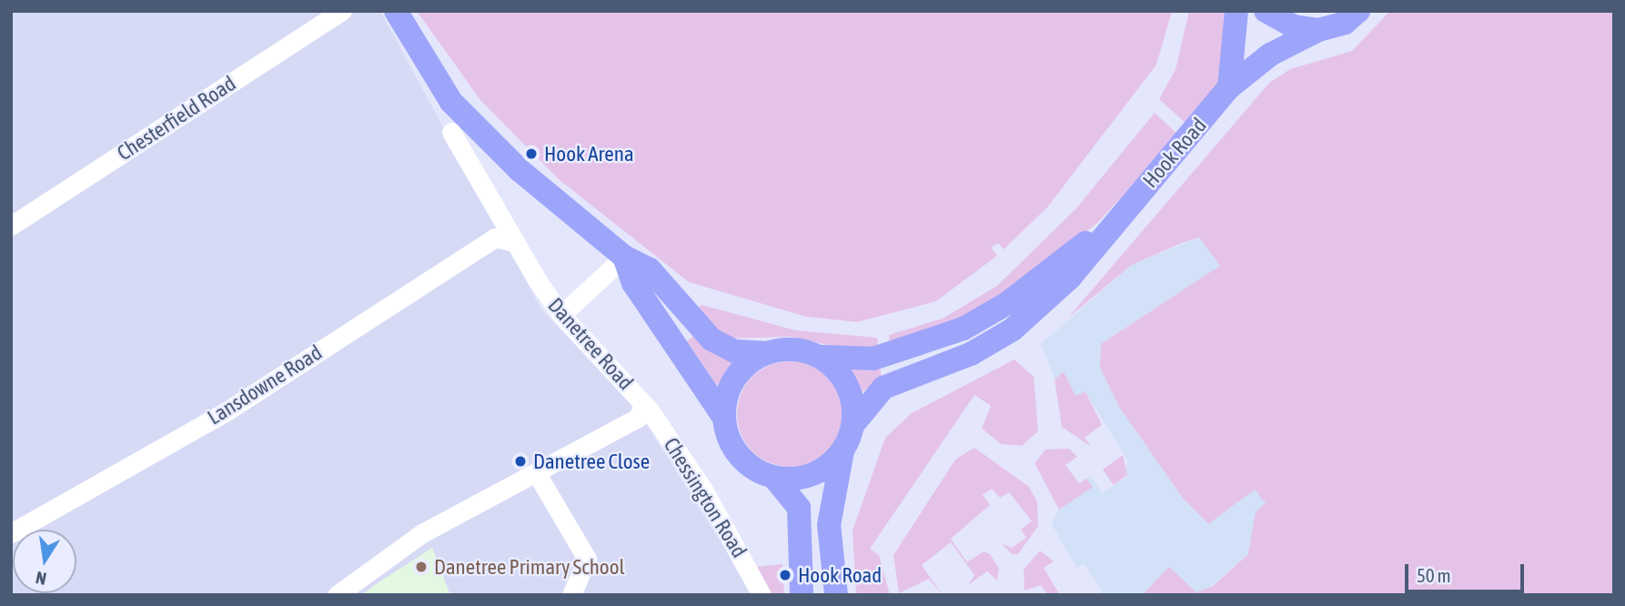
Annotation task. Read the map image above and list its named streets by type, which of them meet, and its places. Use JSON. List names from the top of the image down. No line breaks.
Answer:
{"streets":{"main road":["Hook Road"],"street":["Chesterfield Road","Danetree Road","Lansdowne Road","Chessington Road"]},"crossings":[["Danetree Road","Lansdowne Road"],["Danetree Road","Chessington Road"]],"places":["Hook Arena","Danetree Close","Danetree Primary School","Hook Road"],"scale_bar":"50 m","north":"bottom"}
